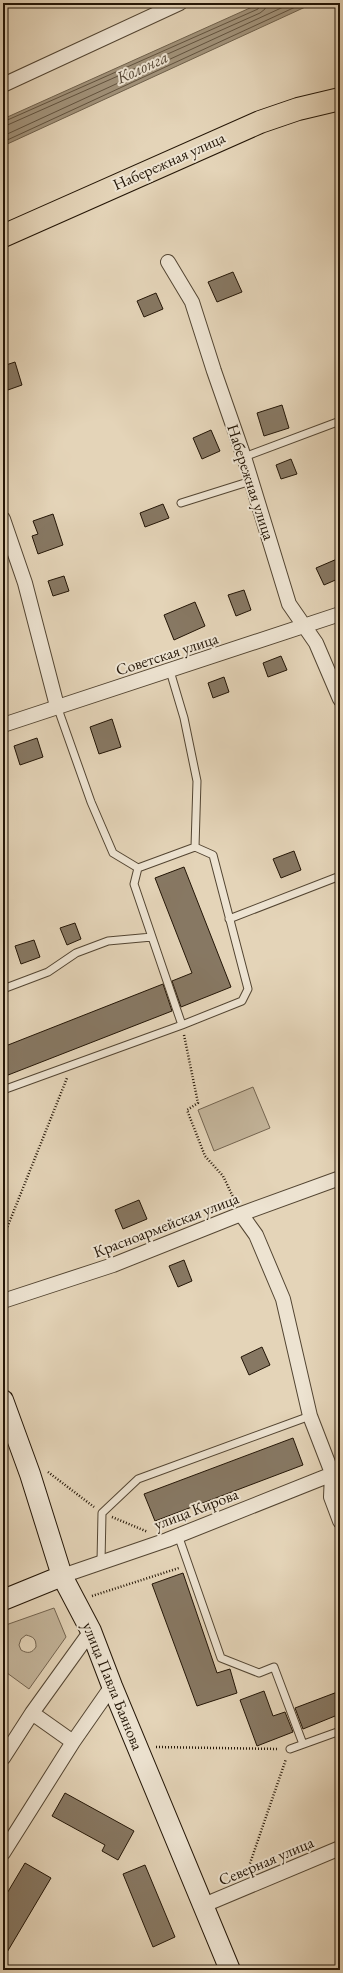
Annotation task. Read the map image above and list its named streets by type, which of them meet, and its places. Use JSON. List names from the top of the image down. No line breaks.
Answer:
{"streets":{"highway":["Набережная улица"],"street":["Советская улица","Красноармейская улица","улица Кирова","улица Павла Баянова","Северная улица"]},"crossings":[["Набережная улица","Советская улица"],["улица Кирова","улица Павла Баянова"],["улица Павла Баянова","Северная улица"]],"water":["Колонга"]}
